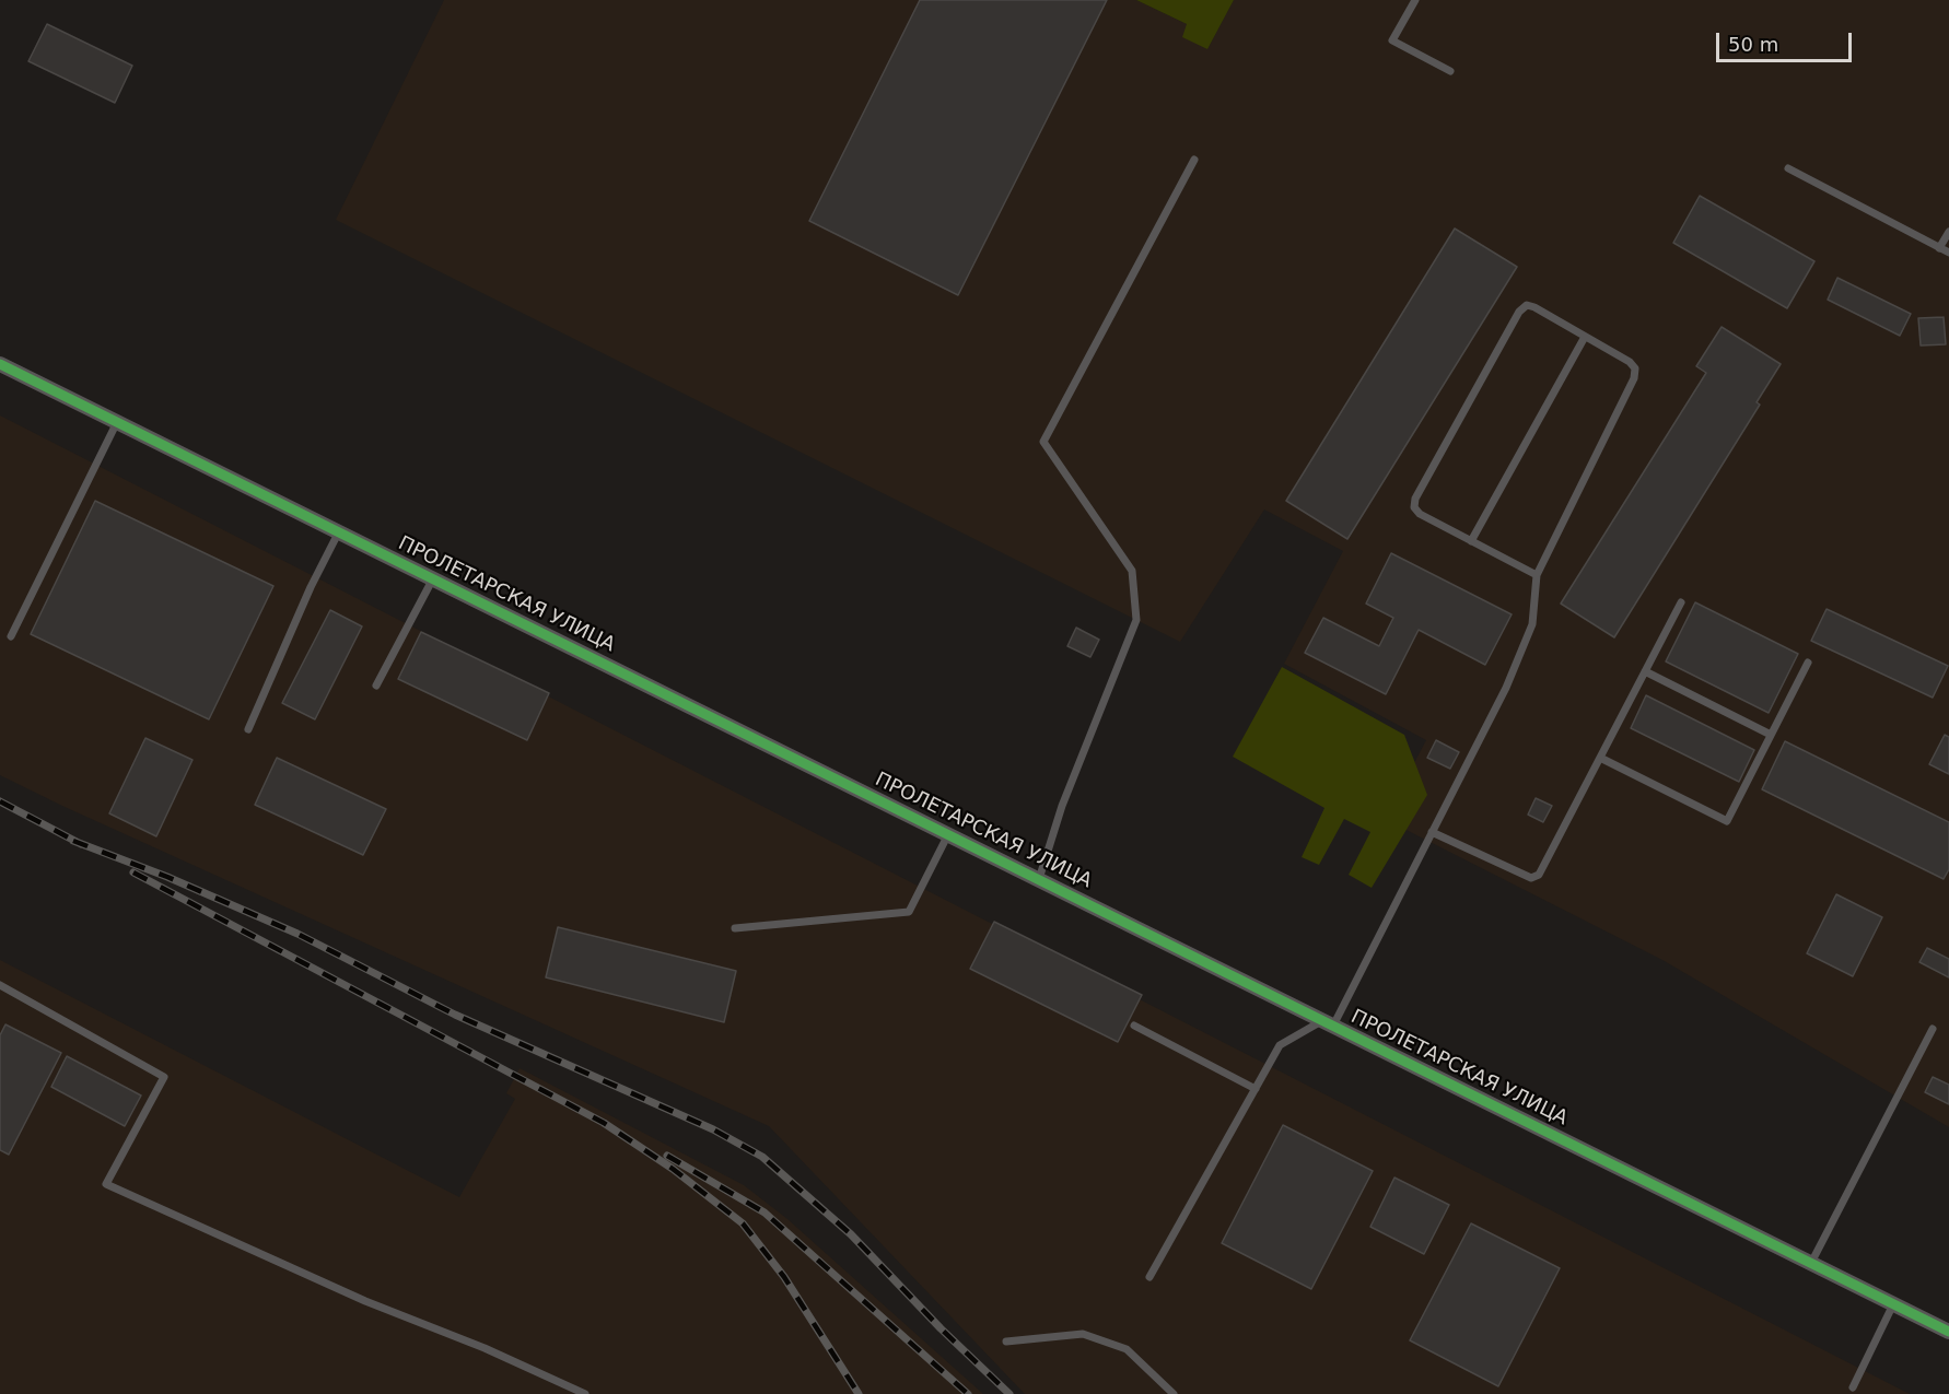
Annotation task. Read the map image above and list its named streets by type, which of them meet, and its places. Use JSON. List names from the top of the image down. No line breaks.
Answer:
{"streets":{"street":["ПРОЛЕТАРСКАЯ УЛИЦА"]},"scale_bar":"50 m"}
